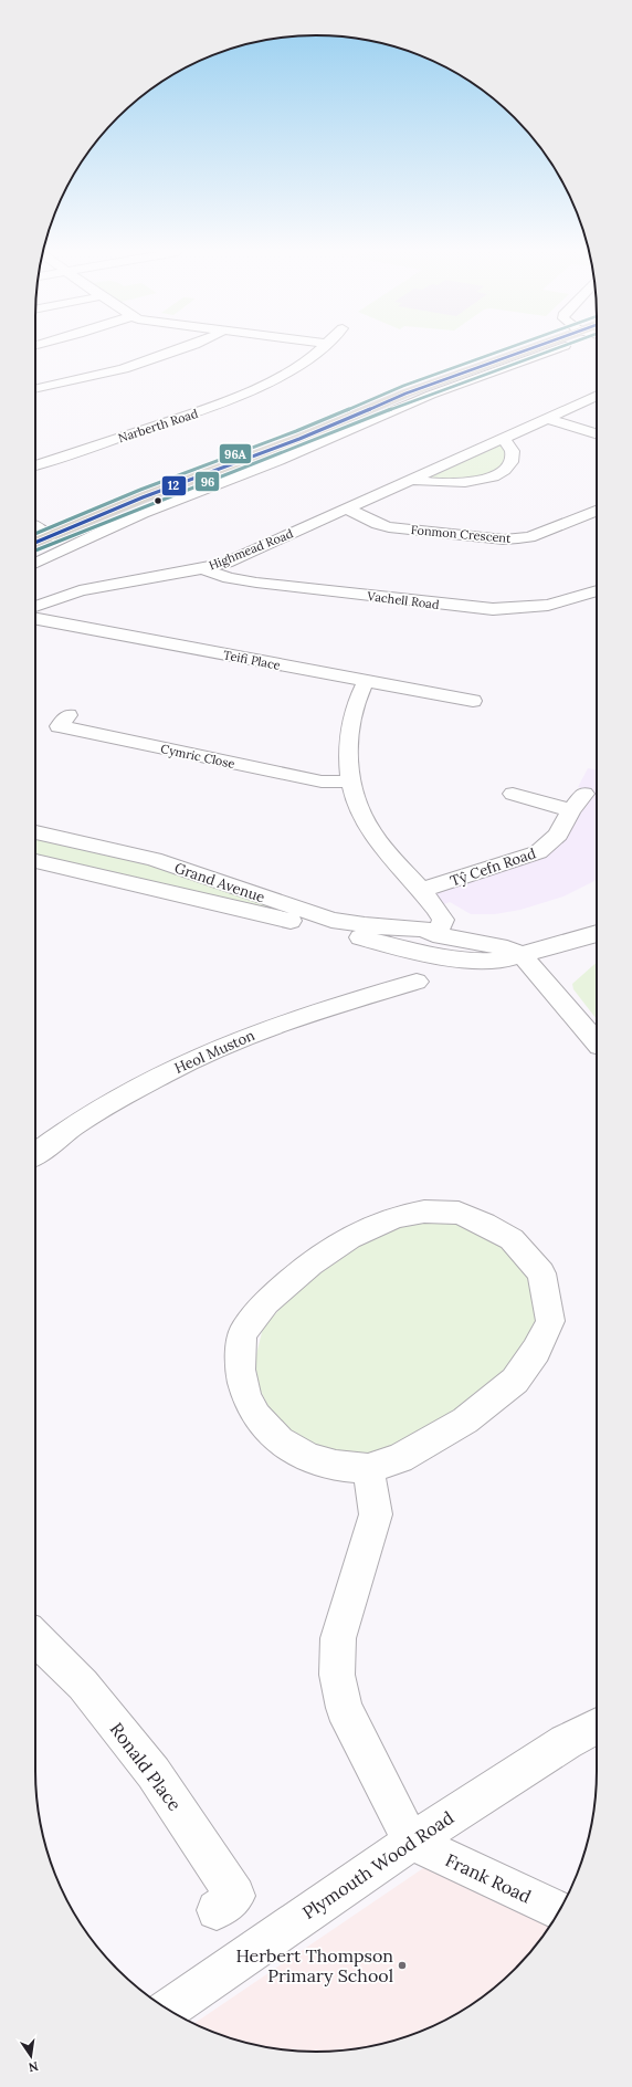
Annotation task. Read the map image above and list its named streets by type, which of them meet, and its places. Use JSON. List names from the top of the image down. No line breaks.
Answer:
{"streets":{"street":["Narberth Road","Fonmon Crescent","Highmead Road","Vachell Road","Teifi Place","Cymric Close","Tŷ Cefn Road","Grand Avenue","Heol Muston","Ronald Place","Plymouth Wood Road","Frank Road"]},"crossings":[["Fonmon Crescent","Highmead Road"],["Highmead Road","Vachell Road"],["Plymouth Wood Road","Frank Road"]],"places":["Herbert Thompson Primary School"],"lines":["transit line 12","transit line 96","transit line 96A"],"north":"bottom"}
